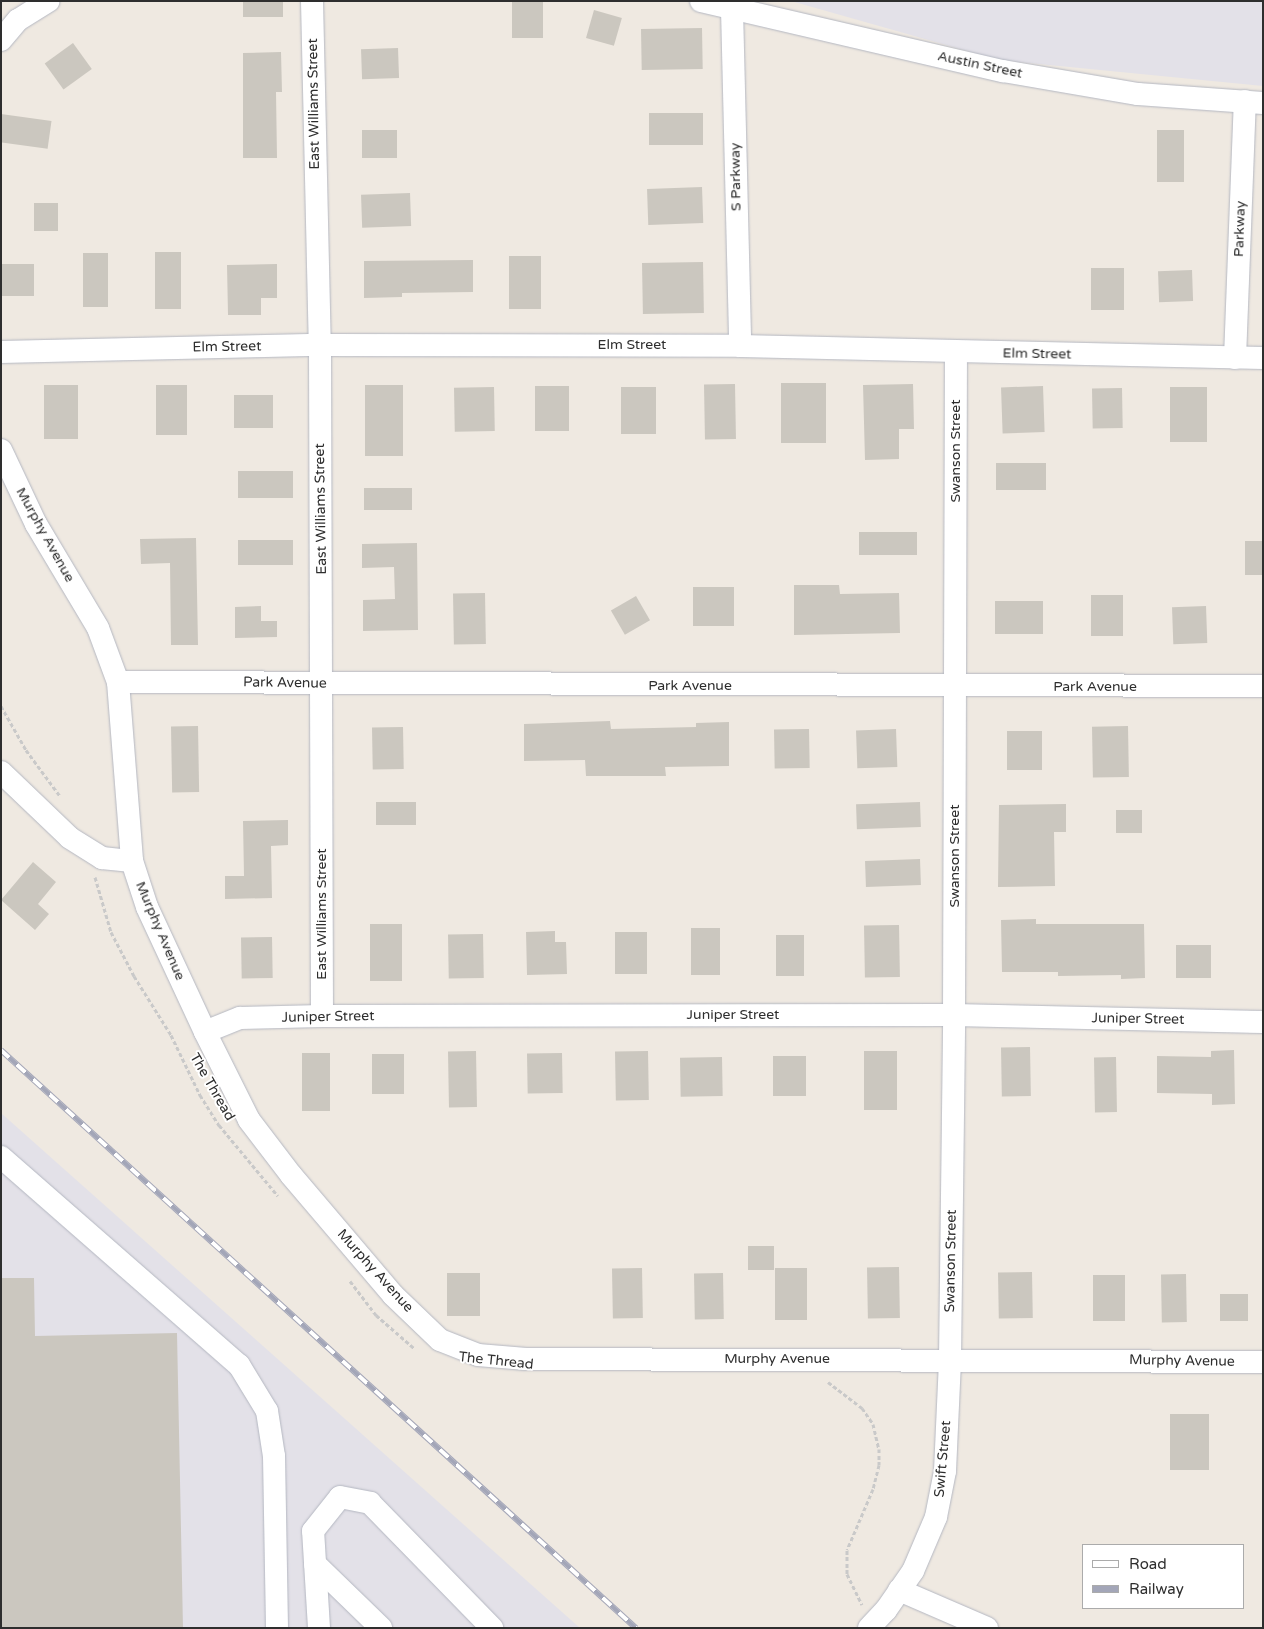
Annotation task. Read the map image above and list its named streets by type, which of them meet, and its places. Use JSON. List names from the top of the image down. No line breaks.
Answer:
{"streets":{"street":["Austin Street","East Williams Street","S Parkway","Parkway","Elm Street","Swanson Street","Murphy Avenue","Park Avenue","Juniper Street","Swift Street"],"path":["The Thread"]},"crossings":[["Austin Street","S Parkway"],["Austin Street","Parkway"],["East Williams Street","Elm Street"],["East Williams Street","Park Avenue"],["East Williams Street","Juniper Street"],["S Parkway","Elm Street"],["Parkway","Elm Street"],["Elm Street","Swanson Street"],["Swanson Street","Murphy Avenue"],["Swanson Street","Park Avenue"],["Swanson Street","Juniper Street"],["Swanson Street","Swift Street"],["Murphy Avenue","Park Avenue"],["Murphy Avenue","Juniper Street"],["Murphy Avenue","Swift Street"]],"legend":["Road","Railway"]}
